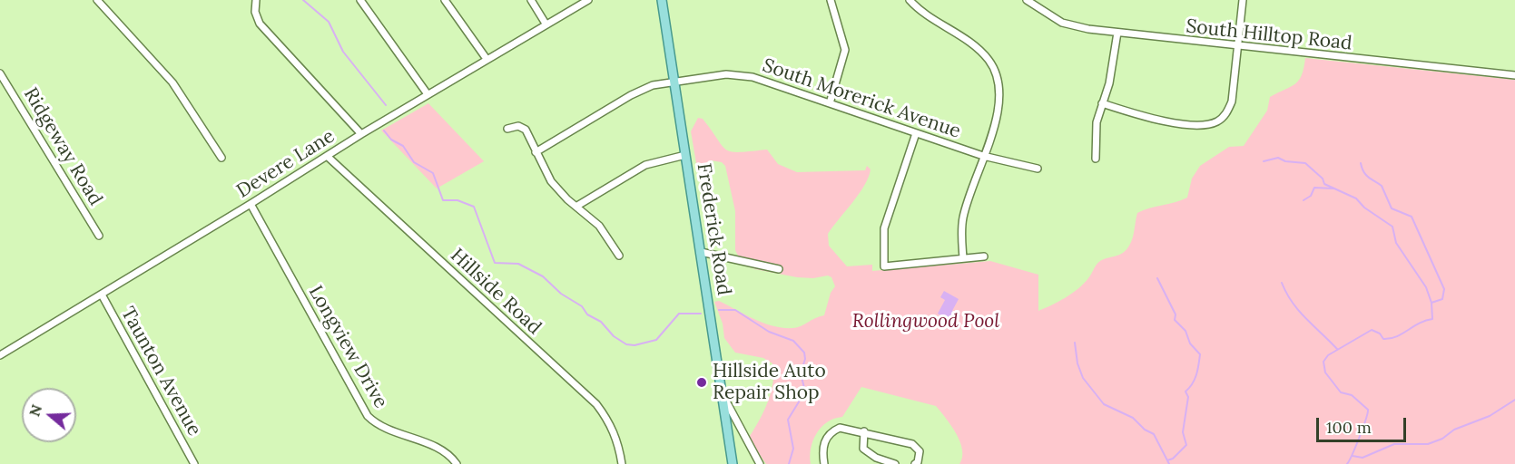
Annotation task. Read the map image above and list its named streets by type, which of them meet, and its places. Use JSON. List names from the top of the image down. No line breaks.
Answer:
{"streets":{"main road":["Frederick Road"],"street":["South Hilltop Road","South Morerick Avenue","Ridgeway Road","Devere Lane","Hillside Road","Longview Drive","Taunton Avenue"]},"crossings":[["South Morerick Avenue","Frederick Road"],["Devere Lane","Hillside Road"],["Devere Lane","Longview Drive"],["Devere Lane","Taunton Avenue"]],"parks":["Rollingwood Pool"],"places":["Hillside Auto Repair Shop"],"scale_bar":"100 m","north":"left"}
